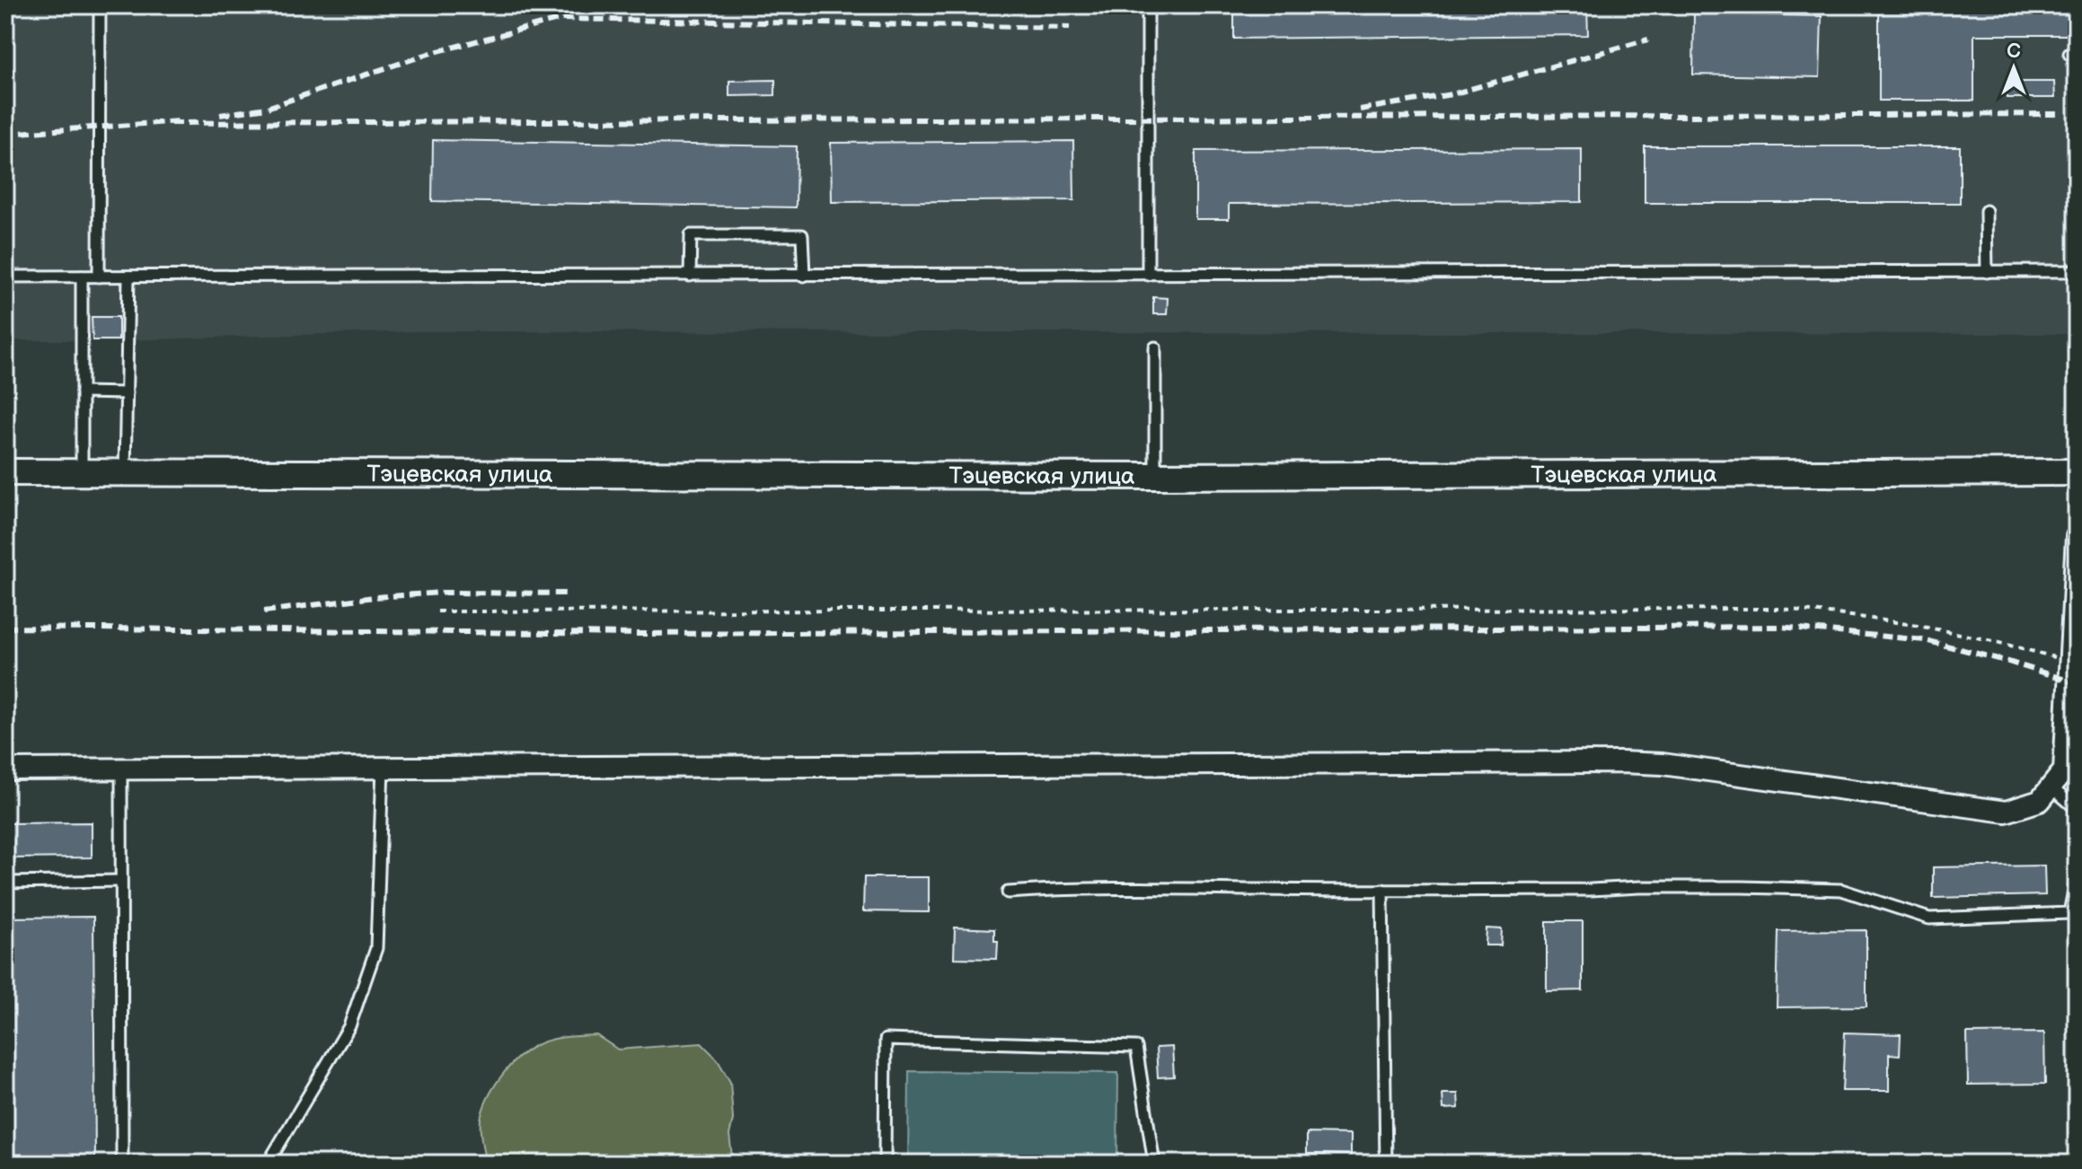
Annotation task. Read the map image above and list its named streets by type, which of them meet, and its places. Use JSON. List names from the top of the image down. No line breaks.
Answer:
{"streets":{"street":["Тэцевская улица"]},"north":"top"}
